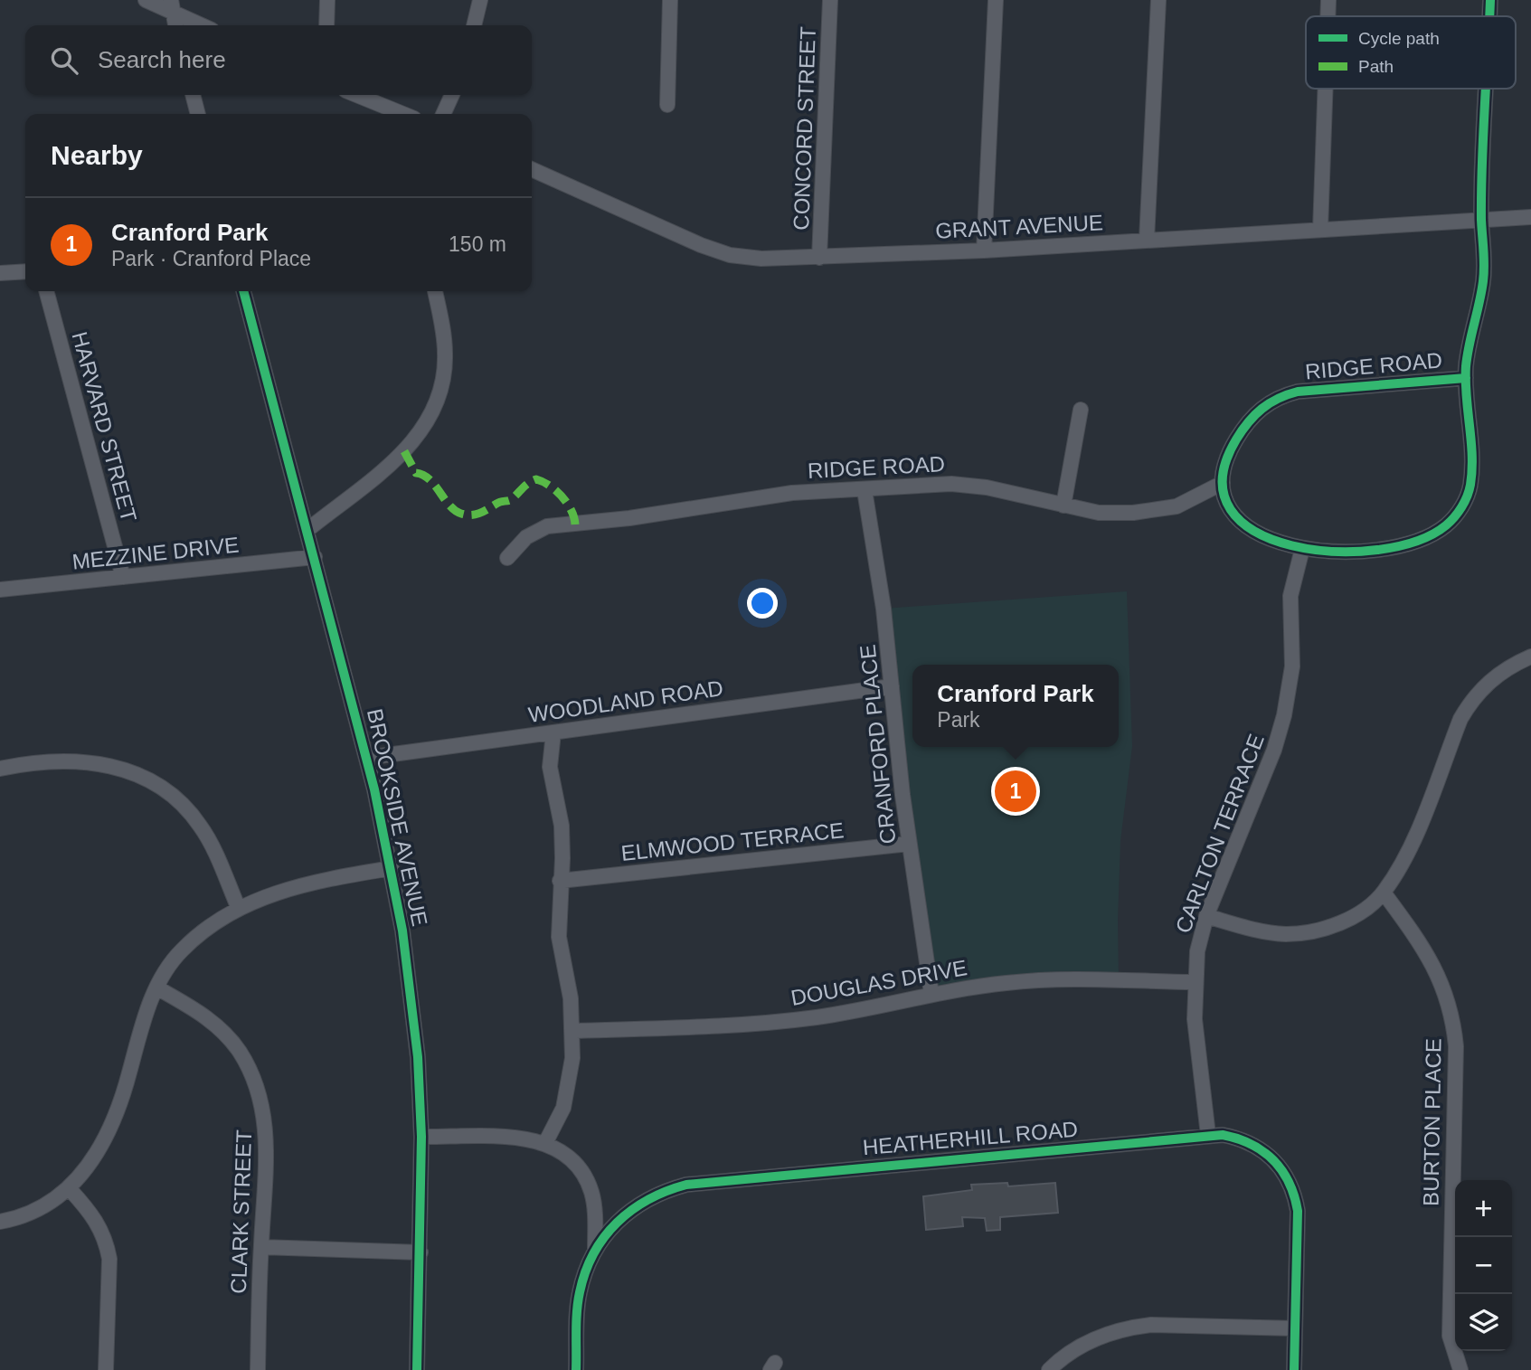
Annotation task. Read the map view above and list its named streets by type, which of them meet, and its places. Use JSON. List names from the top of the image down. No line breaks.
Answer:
{"streets":{"street":["CONCORD STREET","GRANT AVENUE","RIDGE ROAD","HARVARD STREET","MEZZINE DRIVE","WOODLAND ROAD","CRANFORD PLACE","BROOKSIDE AVENUE","CARLTON TERRACE","ELMWOOD TERRACE","DOUGLAS DRIVE","BURTON PLACE","HEATHERHILL ROAD","CLARK STREET"]},"crossings":[["CONCORD STREET","GRANT AVENUE"],["RIDGE ROAD","CRANFORD PLACE"],["RIDGE ROAD","CARLTON TERRACE"],["HARVARD STREET","MEZZINE DRIVE"],["MEZZINE DRIVE","BROOKSIDE AVENUE"],["WOODLAND ROAD","CRANFORD PLACE"],["WOODLAND ROAD","BROOKSIDE AVENUE"],["CRANFORD PLACE","ELMWOOD TERRACE"],["CRANFORD PLACE","DOUGLAS DRIVE"],["CARLTON TERRACE","DOUGLAS DRIVE"],["CARLTON TERRACE","HEATHERHILL ROAD"]],"legend":["Cycle path","Path"],"page":{"search":"Search here","heading":"Nearby","list":[{"mark":"1","name":"Cranford Park","note":"Park · Cranford Place","value":"150 m"}],"popup":["Cranford Park","Park"],"pins":"1","map_buttons":["+","−"]}}
